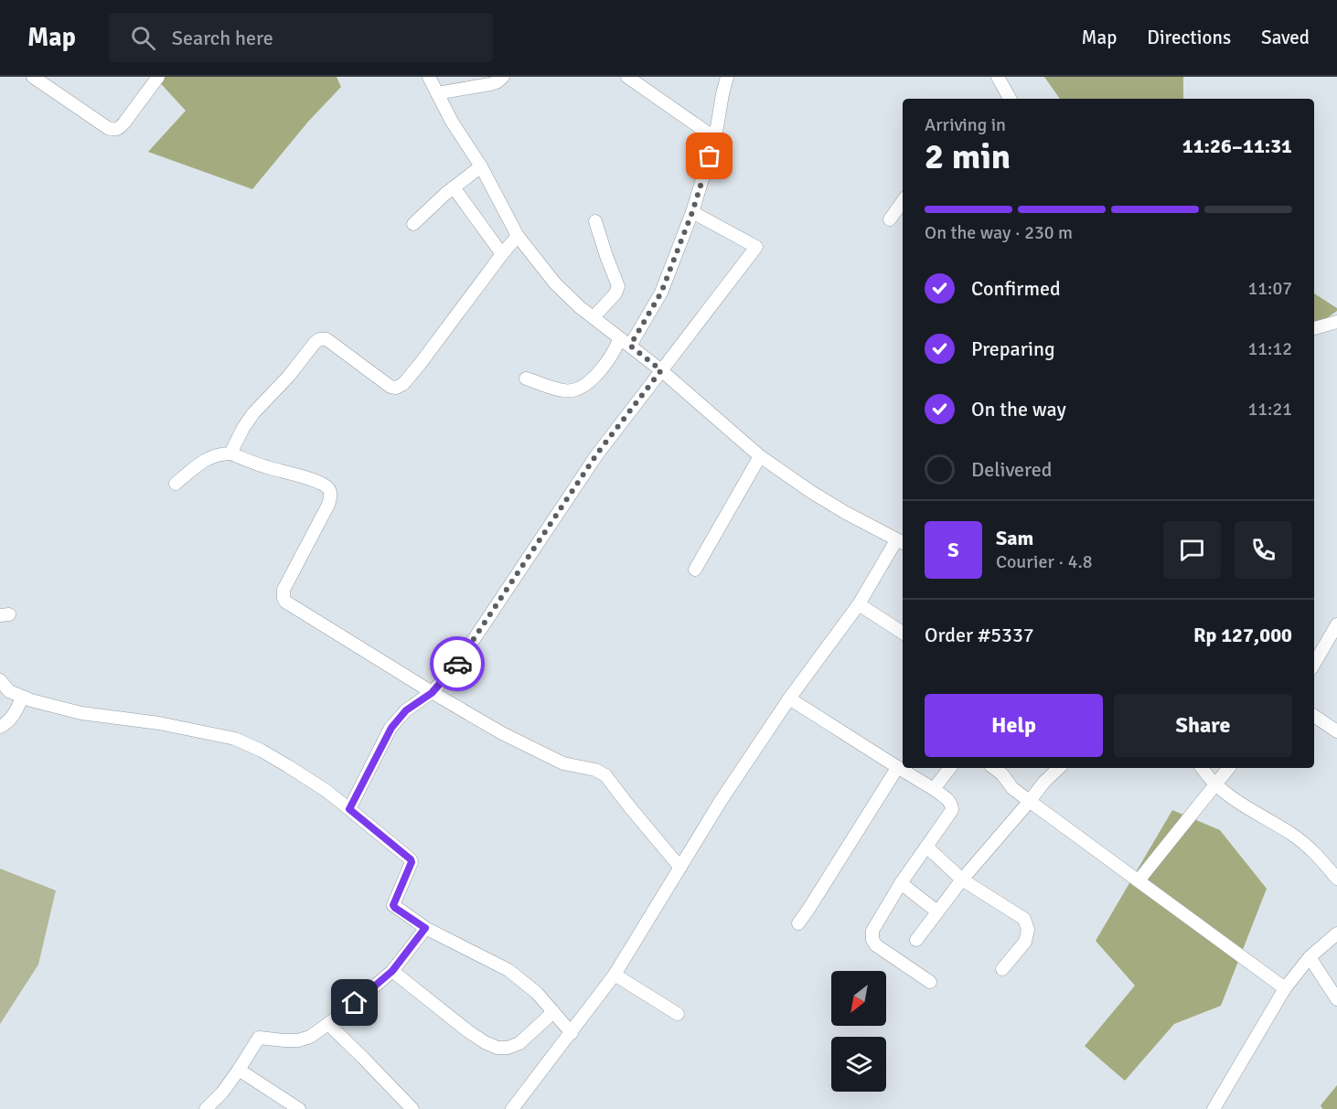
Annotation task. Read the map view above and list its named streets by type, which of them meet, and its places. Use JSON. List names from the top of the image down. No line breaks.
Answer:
{"north":"bottom left","page":{"header":"Map","search":"Search here","nav":["Map","Directions","Saved"],"heading":["2 min","Arriving in","11:26–11:31"],"panel":["Sam","Courier · 4.8","Order #5337","Rp 127,000"],"bar":"On the way · 230 m","list":[["Confirmed","11:07"],["Preparing","11:12"],["On the way","11:21"],"Delivered"],"round":"S","buttons":["Help","Share"]}}
